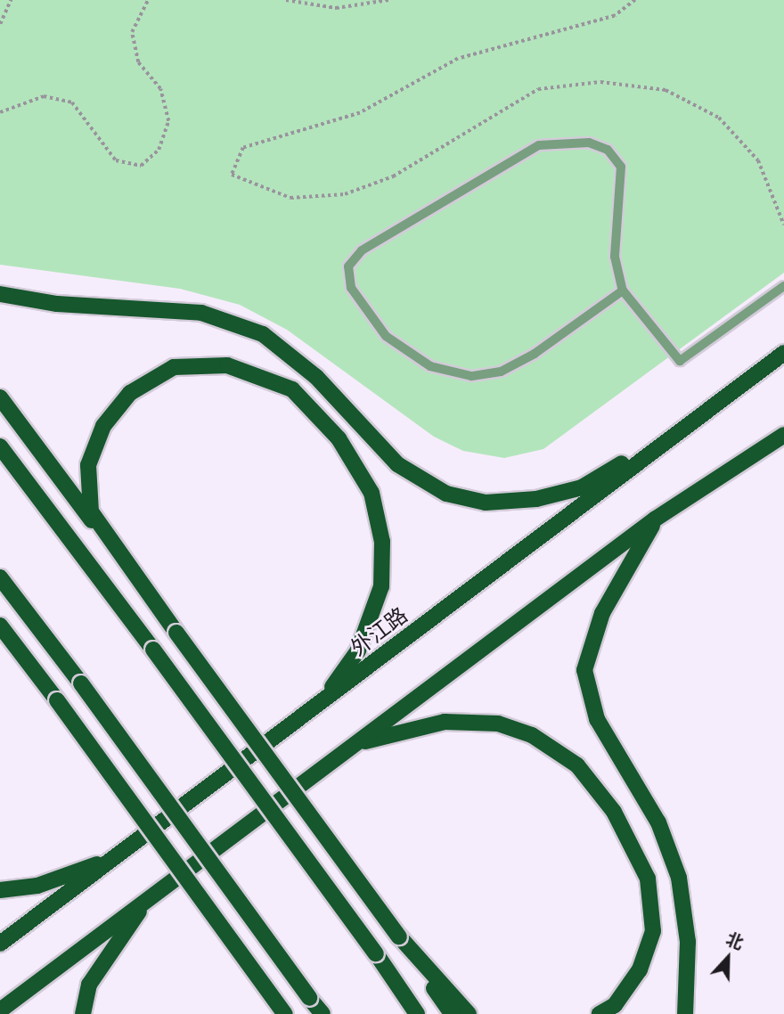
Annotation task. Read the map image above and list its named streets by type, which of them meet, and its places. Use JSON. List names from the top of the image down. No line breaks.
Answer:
{"streets":{"main road":["外江路"]},"north":"top"}
